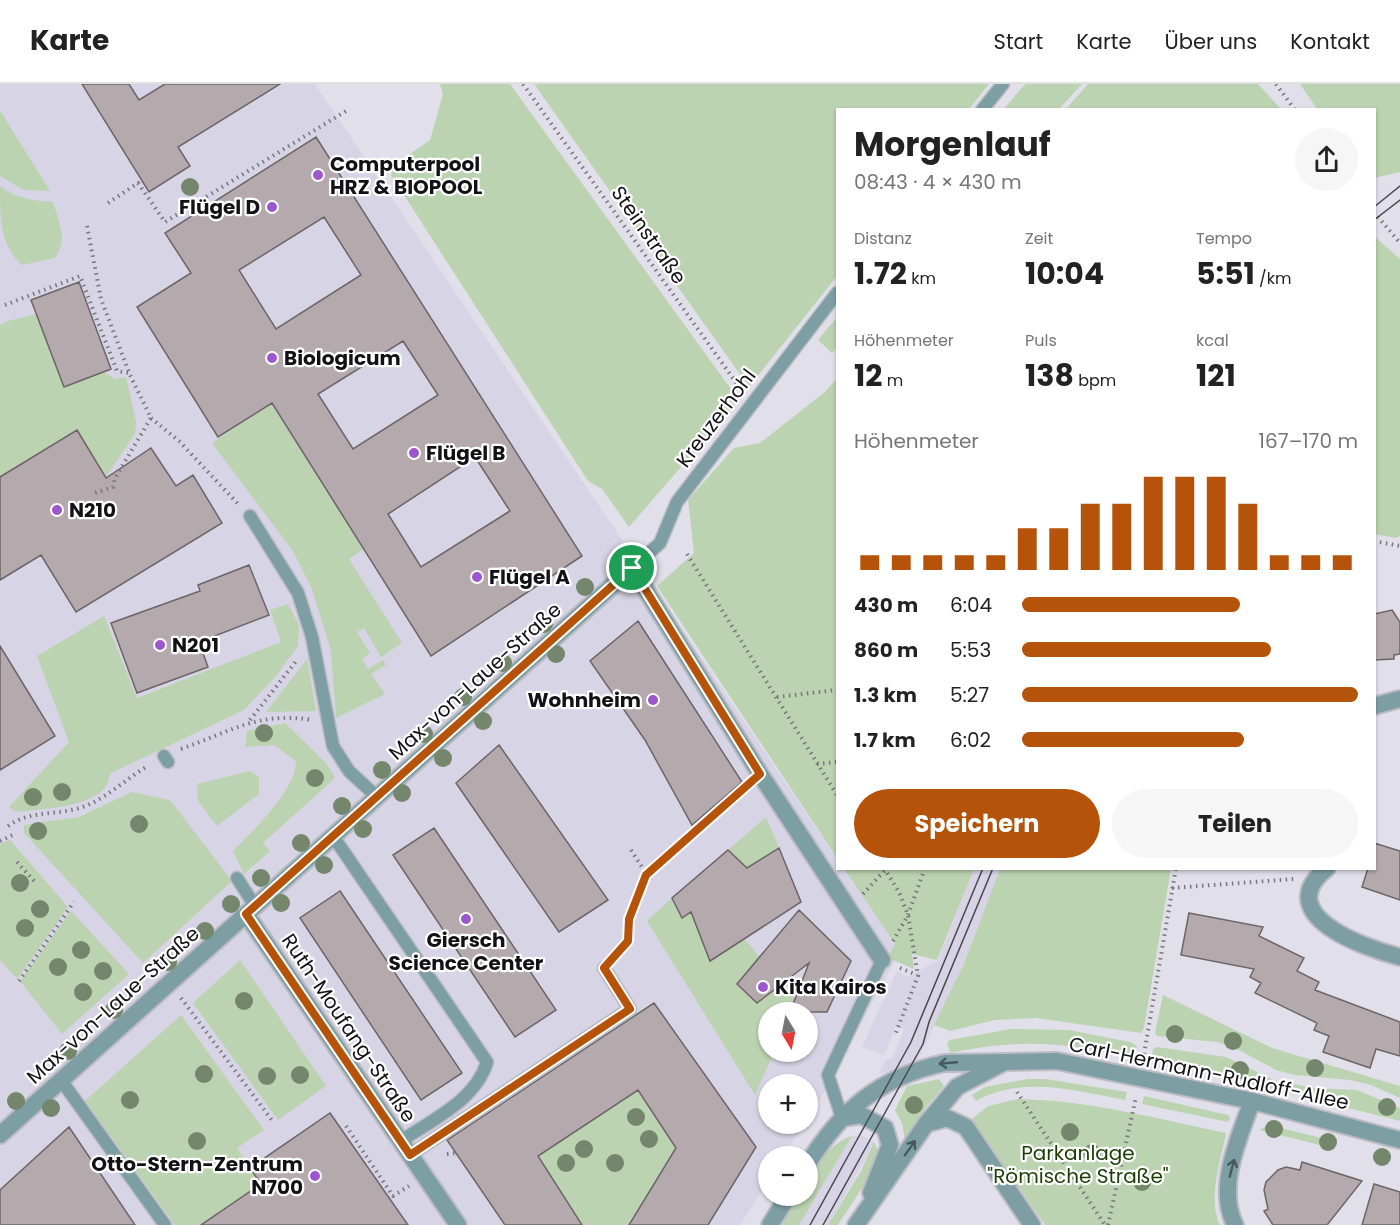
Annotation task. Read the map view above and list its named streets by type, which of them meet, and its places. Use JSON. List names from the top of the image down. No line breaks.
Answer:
{"streets":{"street":["Max-von-Laue-Straße","Ruth-Moufang-Straße","Carl-Hermann-Rudloff-Allee"],"lane":["Kreuzerhohl"],"path":["Steinstraße"]},"crossings":[["Steinstraße","Kreuzerhohl"],["Kreuzerhohl","Max-von-Laue-Straße"],["Max-von-Laue-Straße","Ruth-Moufang-Straße"]],"parks":["Parkanlage \"Römische Straße\""],"places":["Computerpool HRZ & BIOPOOL","Flügel D","Biologicum","Flügel B","N210","Flügel A","N201","Wohnheim","Giersch Science Center","Kita Kairos","Otto-Stern-Zentrum N700"],"north":"bottom","page":{"header":"Karte","nav":["Start","Karte","Über uns","Kontakt"],"heading":["Morgenlauf","08:43 · 4 × 430 m"],"stats":[["Distanz","1.72 km"],["Zeit","10:04"],["Tempo","5:51 /km"],["Höhenmeter","12 m"],["Puls","138 bpm"],["kcal","121"]],"chart":["Höhenmeter","167–170 m"],"list":[{"name":"430 m","note":"6:04"},{"name":"860 m","note":"5:53"},{"name":"1.3 km","note":"5:27"},{"name":"1.7 km","note":"6:02"}],"buttons":["Speichern","Teilen"],"map_buttons":["+","−"]}}
